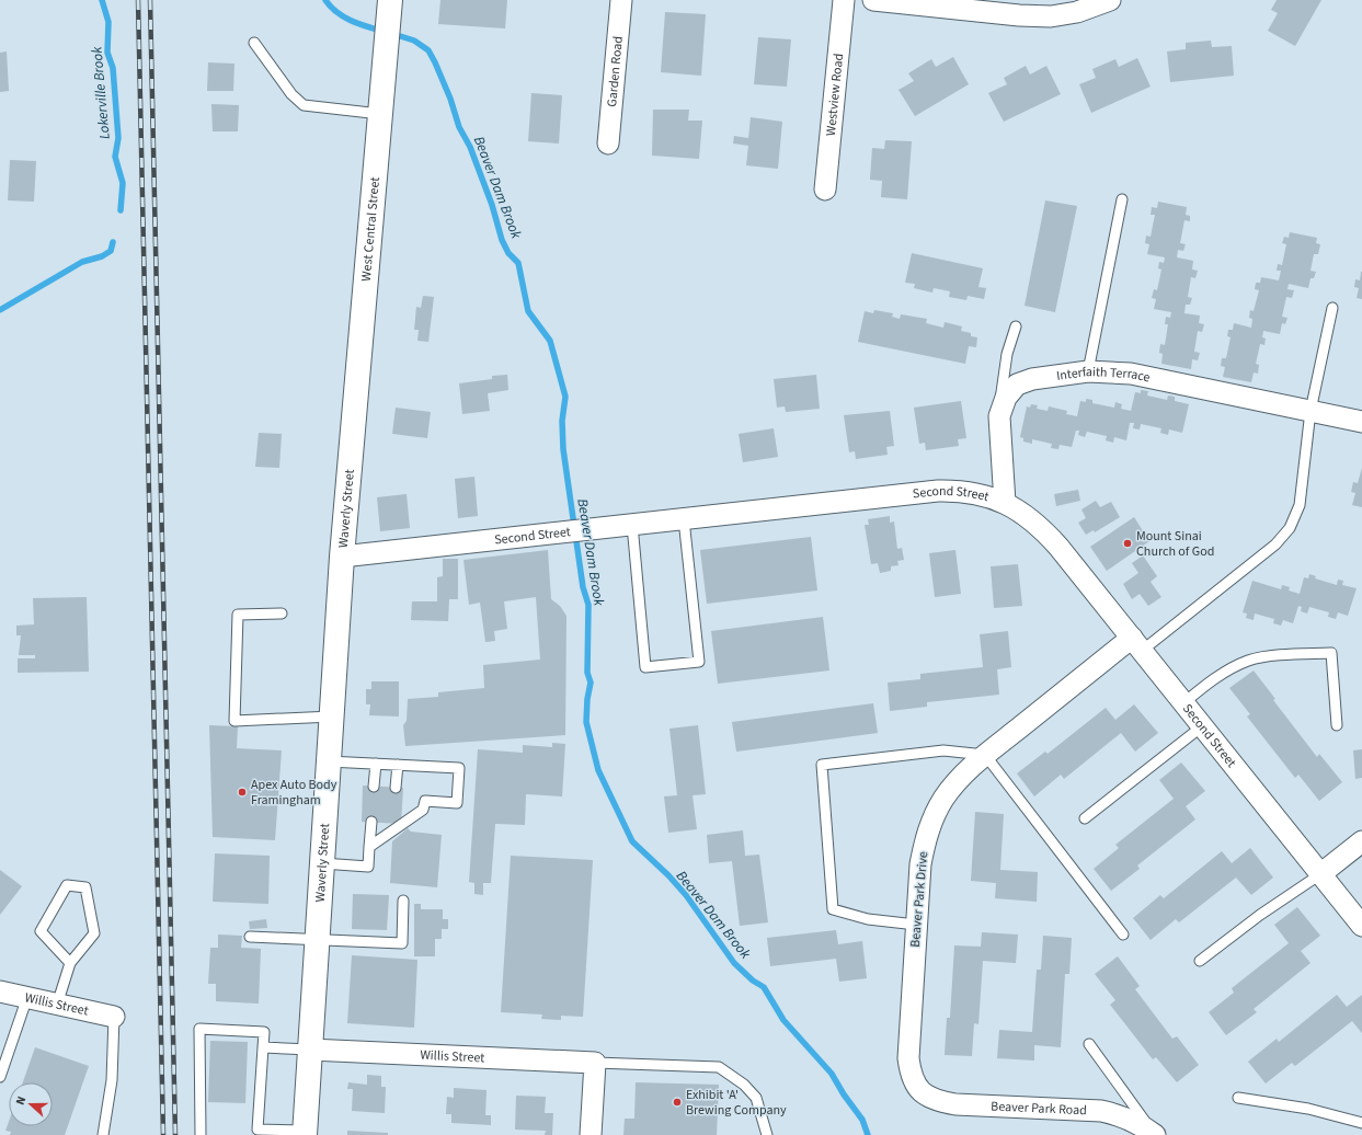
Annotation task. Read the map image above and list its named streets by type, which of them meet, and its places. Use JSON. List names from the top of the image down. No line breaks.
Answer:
{"streets":{"main road":["West Central Street","Waverly Street"],"street":["Garden Road","Westview Road","Interfaith Terrace","Second Street","Beaver Park Drive","Willis Street","Beaver Park Road"]},"crossings":[["West Central Street","Waverly Street"],["Interfaith Terrace","Second Street"],["Second Street","Waverly Street"],["Second Street","Beaver Park Drive"],["Waverly Street","Willis Street"],["Beaver Park Drive","Beaver Park Road"]],"water":["Lokerville Brook","Beaver Dam Brook"],"places":["Mount Sinai Church of God","Apex Auto Body Framingham","Exhibit 'A' Brewing Company"],"north":"left"}
